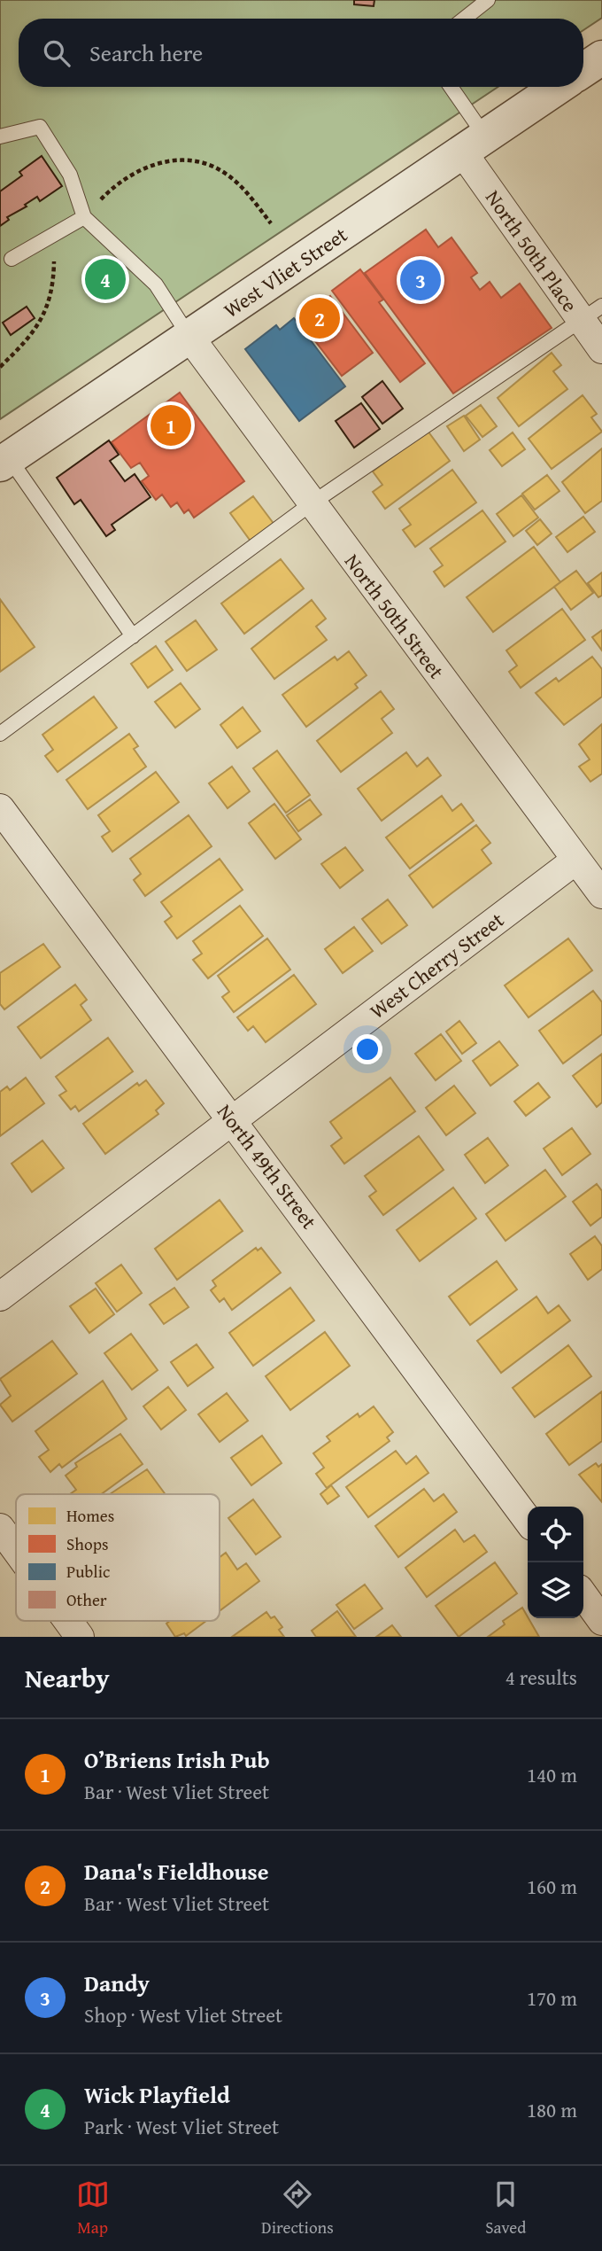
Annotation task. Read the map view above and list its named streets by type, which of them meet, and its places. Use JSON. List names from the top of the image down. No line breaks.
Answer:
{"streets":{"street":["North 50th Place","West Vliet Street","North 50th Street","West Cherry Street","North 49th Street"]},"crossings":[["North 50th Place","West Vliet Street"],["West Vliet Street","North 50th Street"],["North 50th Street","West Cherry Street"],["West Cherry Street","North 49th Street"]],"legend":["Homes","Shops","Public","Other"],"page":{"search":"Search here","pins":["4","3","2","1"],"heading":["Nearby","4 results"],"list":[{"mark":"1","name":"O’Briens Irish Pub","note":"Bar · West Vliet Street","value":"140 m"},{"mark":"2","name":"Dana's Fieldhouse","note":"Bar · West Vliet Street","value":"160 m"},{"mark":"3","name":"Dandy","note":"Shop · West Vliet Street","value":"170 m"},{"mark":"4","name":"Wick Playfield","note":"Park · West Vliet Street","value":"180 m"}],"nav":["Map","Directions","Saved"]}}
